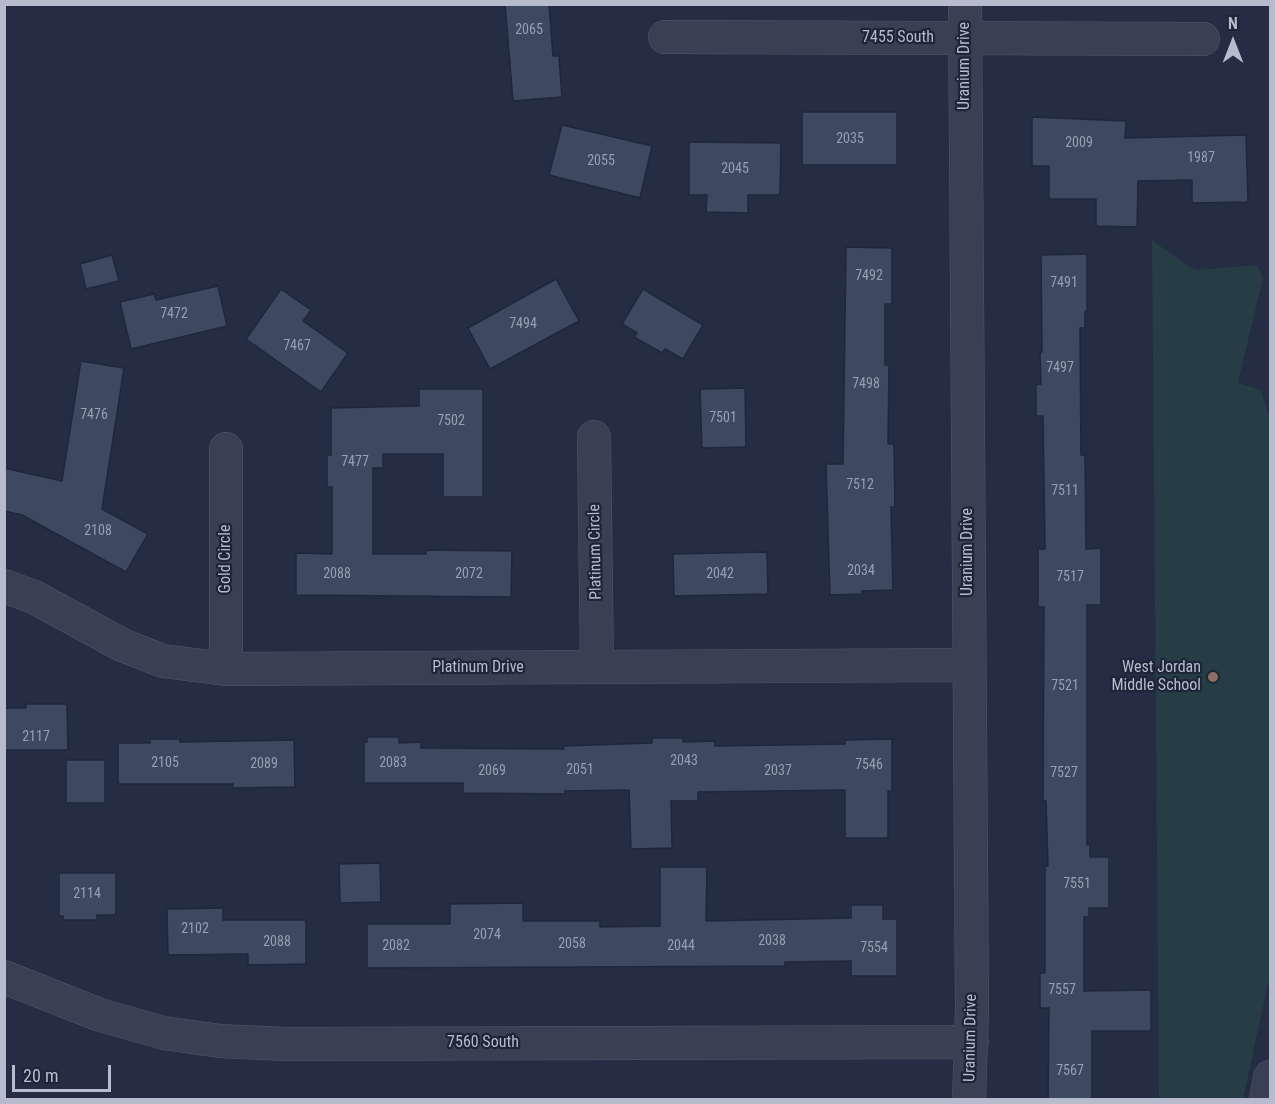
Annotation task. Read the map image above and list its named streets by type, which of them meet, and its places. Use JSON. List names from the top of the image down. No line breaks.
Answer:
{"streets":{"street":["7455 South","Uranium Drive","Platinum Circle","Gold Circle","Platinum Drive","7560 South"]},"crossings":[["7455 South","Uranium Drive"],["Uranium Drive","Platinum Drive"],["Uranium Drive","7560 South"],["Platinum Circle","Platinum Drive"],["Gold Circle","Platinum Drive"]],"places":["West Jordan Middle School"],"house_numbers":["2065","2035","2009","1987","2055","2045","7492","7491","7472","7494","7467","7497","7498","7476","7501","7502","7477","7512","7511","2108","2034","2088","2072","2042","7517","7521","2117","2043","2105","2083","2089","7546","2051","2069","2037","7527","7551","2114","2102","2074","2038","2088","2058","2082","2044","7554","7557","7567"],"scale_bar":"20 m","north":"top"}
